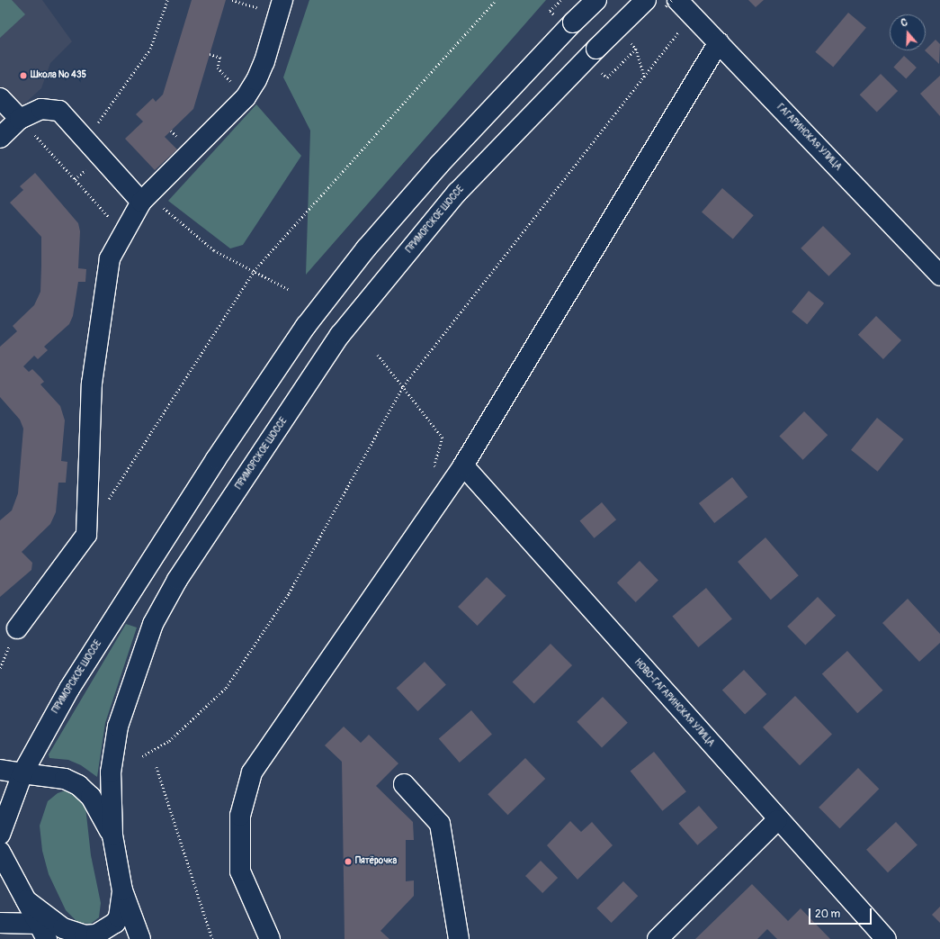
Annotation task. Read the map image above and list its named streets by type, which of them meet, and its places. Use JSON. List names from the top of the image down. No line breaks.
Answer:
{"streets":{"main road":["ГАГАРИНСКАЯ УЛИЦА","ПРИМОРСКОЕ ШОССЕ","НОВО-ГАГАРИНСКАЯ УЛИЦА"]},"places":["Школа № 435","Пятёрочка"],"scale_bar":"20 m","north":"top"}
